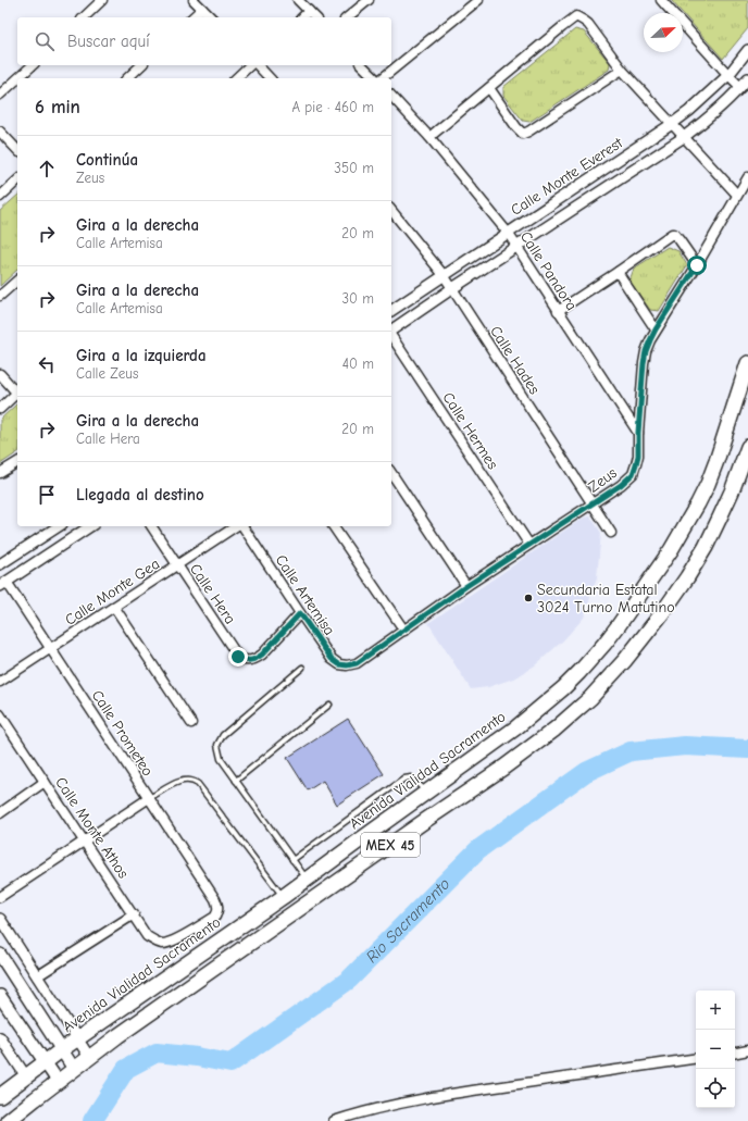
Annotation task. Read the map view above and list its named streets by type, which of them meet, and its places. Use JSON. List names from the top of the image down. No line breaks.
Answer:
{"streets":{"highway":["Avenida Vialidad Sacramento","MEX 45"],"street":["Calle Monte Everest","Calle Pandora","Calle Hades","Calle Hermes","Zeus","Calle Monte Gea","Calle Hera","Calle Artemisa","Calle Prometeo","Calle Monte Athos"]},"crossings":[["Calle Monte Everest","Calle Pandora"],["Calle Monte Everest","Calle Hades"],["Calle Pandora","Zeus"],["Calle Hades","Zeus"],["Calle Hermes","Zeus"],["Zeus","Calle Artemisa"],["Calle Monte Gea","Calle Hera"],["Calle Monte Gea","Calle Prometeo"],["Calle Hera","Calle Artemisa"],["Calle Prometeo","Calle Monte Athos"]],"water":["Rio Sacramento"],"places":["Secundaria Estatal 3024 Turno Matutino"],"north":"top right","page":{"search":"Buscar aquí","heading":["6 min","A pie · 460 m"],"list":[["Continúa","Zeus","350 m"],["Gira a la derecha","Calle Artemisa","20 m"],["Gira a la derecha","Calle Artemisa","30 m"],["Gira a la izquierda","Calle Zeus","40 m"],["Gira a la derecha","Calle Hera","20 m"],"Llegada al destino"],"map_buttons":["+","−"]}}
